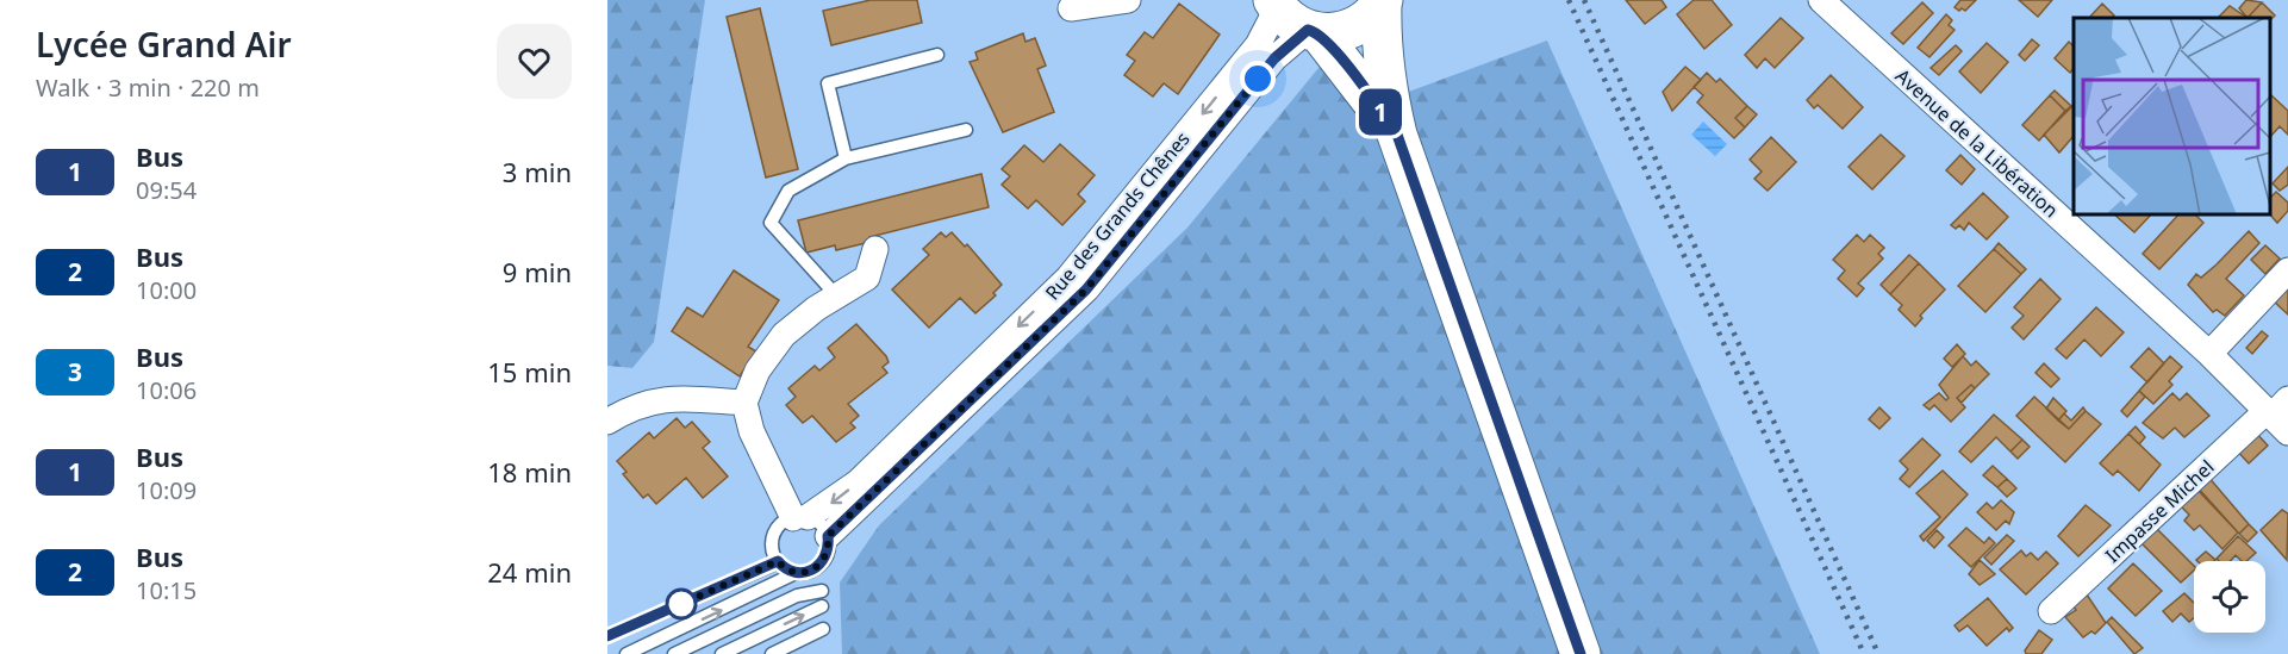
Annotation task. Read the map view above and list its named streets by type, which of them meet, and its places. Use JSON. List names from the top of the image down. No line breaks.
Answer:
{"streets":{"street":["Avenue de la Libération","Rue des Grands Chênes","Impasse Michel"]},"crossings":[["Avenue de la Libération","Impasse Michel"]],"lines":["bus line 1"],"page":{"heading":["Lycée Grand Air","Walk · 3 min · 220 m"],"on_map":"1","list":[{"mark":"1","name":"Bus","note":"09:54","value":"3 min"},{"mark":"2","name":"Bus","note":"10:00","value":"9 min"},{"mark":"3","name":"Bus","note":"10:06","value":"15 min"},{"mark":"1","name":"Bus","note":"10:09","value":"18 min"},{"mark":"2","name":"Bus","note":"10:15","value":"24 min"}]}}
